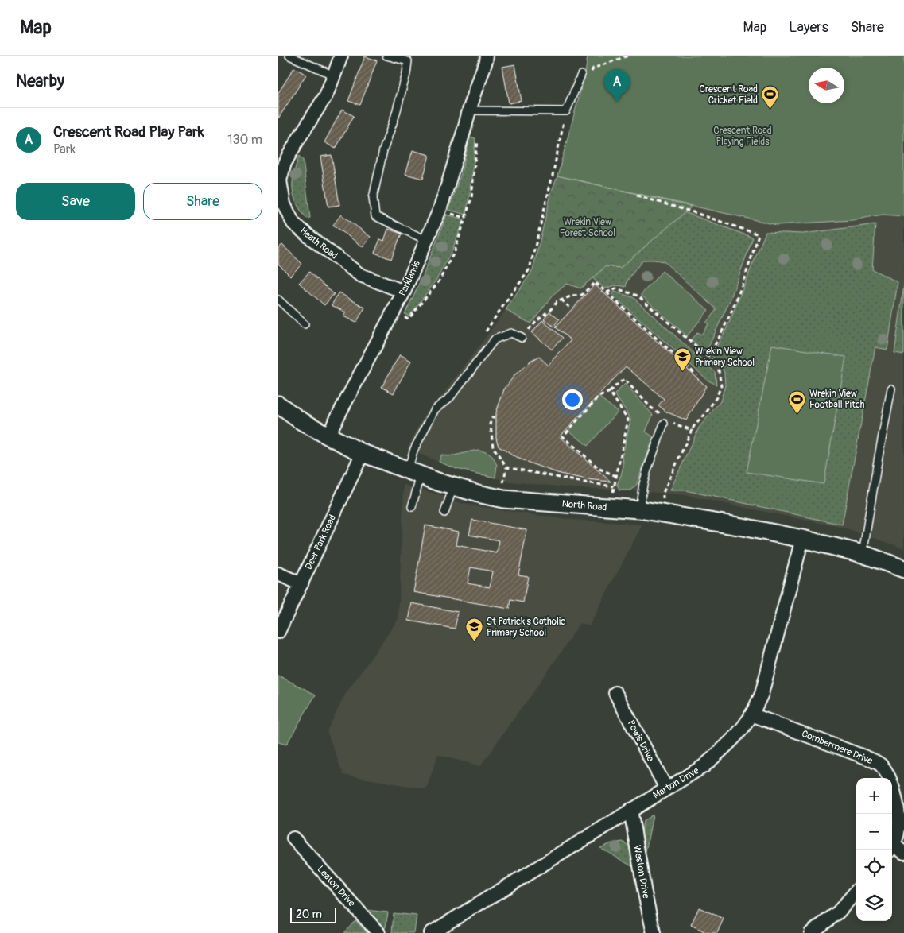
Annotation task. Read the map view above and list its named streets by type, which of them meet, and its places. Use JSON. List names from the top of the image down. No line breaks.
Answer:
{"streets":{"street":["Heath Road","Parklands","North Road","Deer Park Road","Powis Drive","Combermere Drive","Marton Drive","Weston Drive","Leaton Drive"]},"crossings":[["Heath Road","Parklands"],["Parklands","North Road"],["North Road","Deer Park Road"],["North Road","Marton Drive"],["Powis Drive","Marton Drive"],["Combermere Drive","Marton Drive"],["Marton Drive","Weston Drive"]],"parks":["Crescent Road Playing Fields","Wrekin View Forest School"],"places":{"sports":["Crescent Road Cricket Field","Wrekin View Football Pitch"],"school or university":["Wrekin View Primary School","St Patrick's Catholic Primary School"]},"scale_bar":"20 m","north":"left","page":{"header":"Map","nav":["Map","Layers","Share"],"heading":"Nearby","pins":"A","list":[{"mark":"A","name":"Crescent Road Play Park","note":"Park","value":"130 m"}],"buttons":["Save","Share"],"map_buttons":["+","−"],"scale":"20 m"}}
